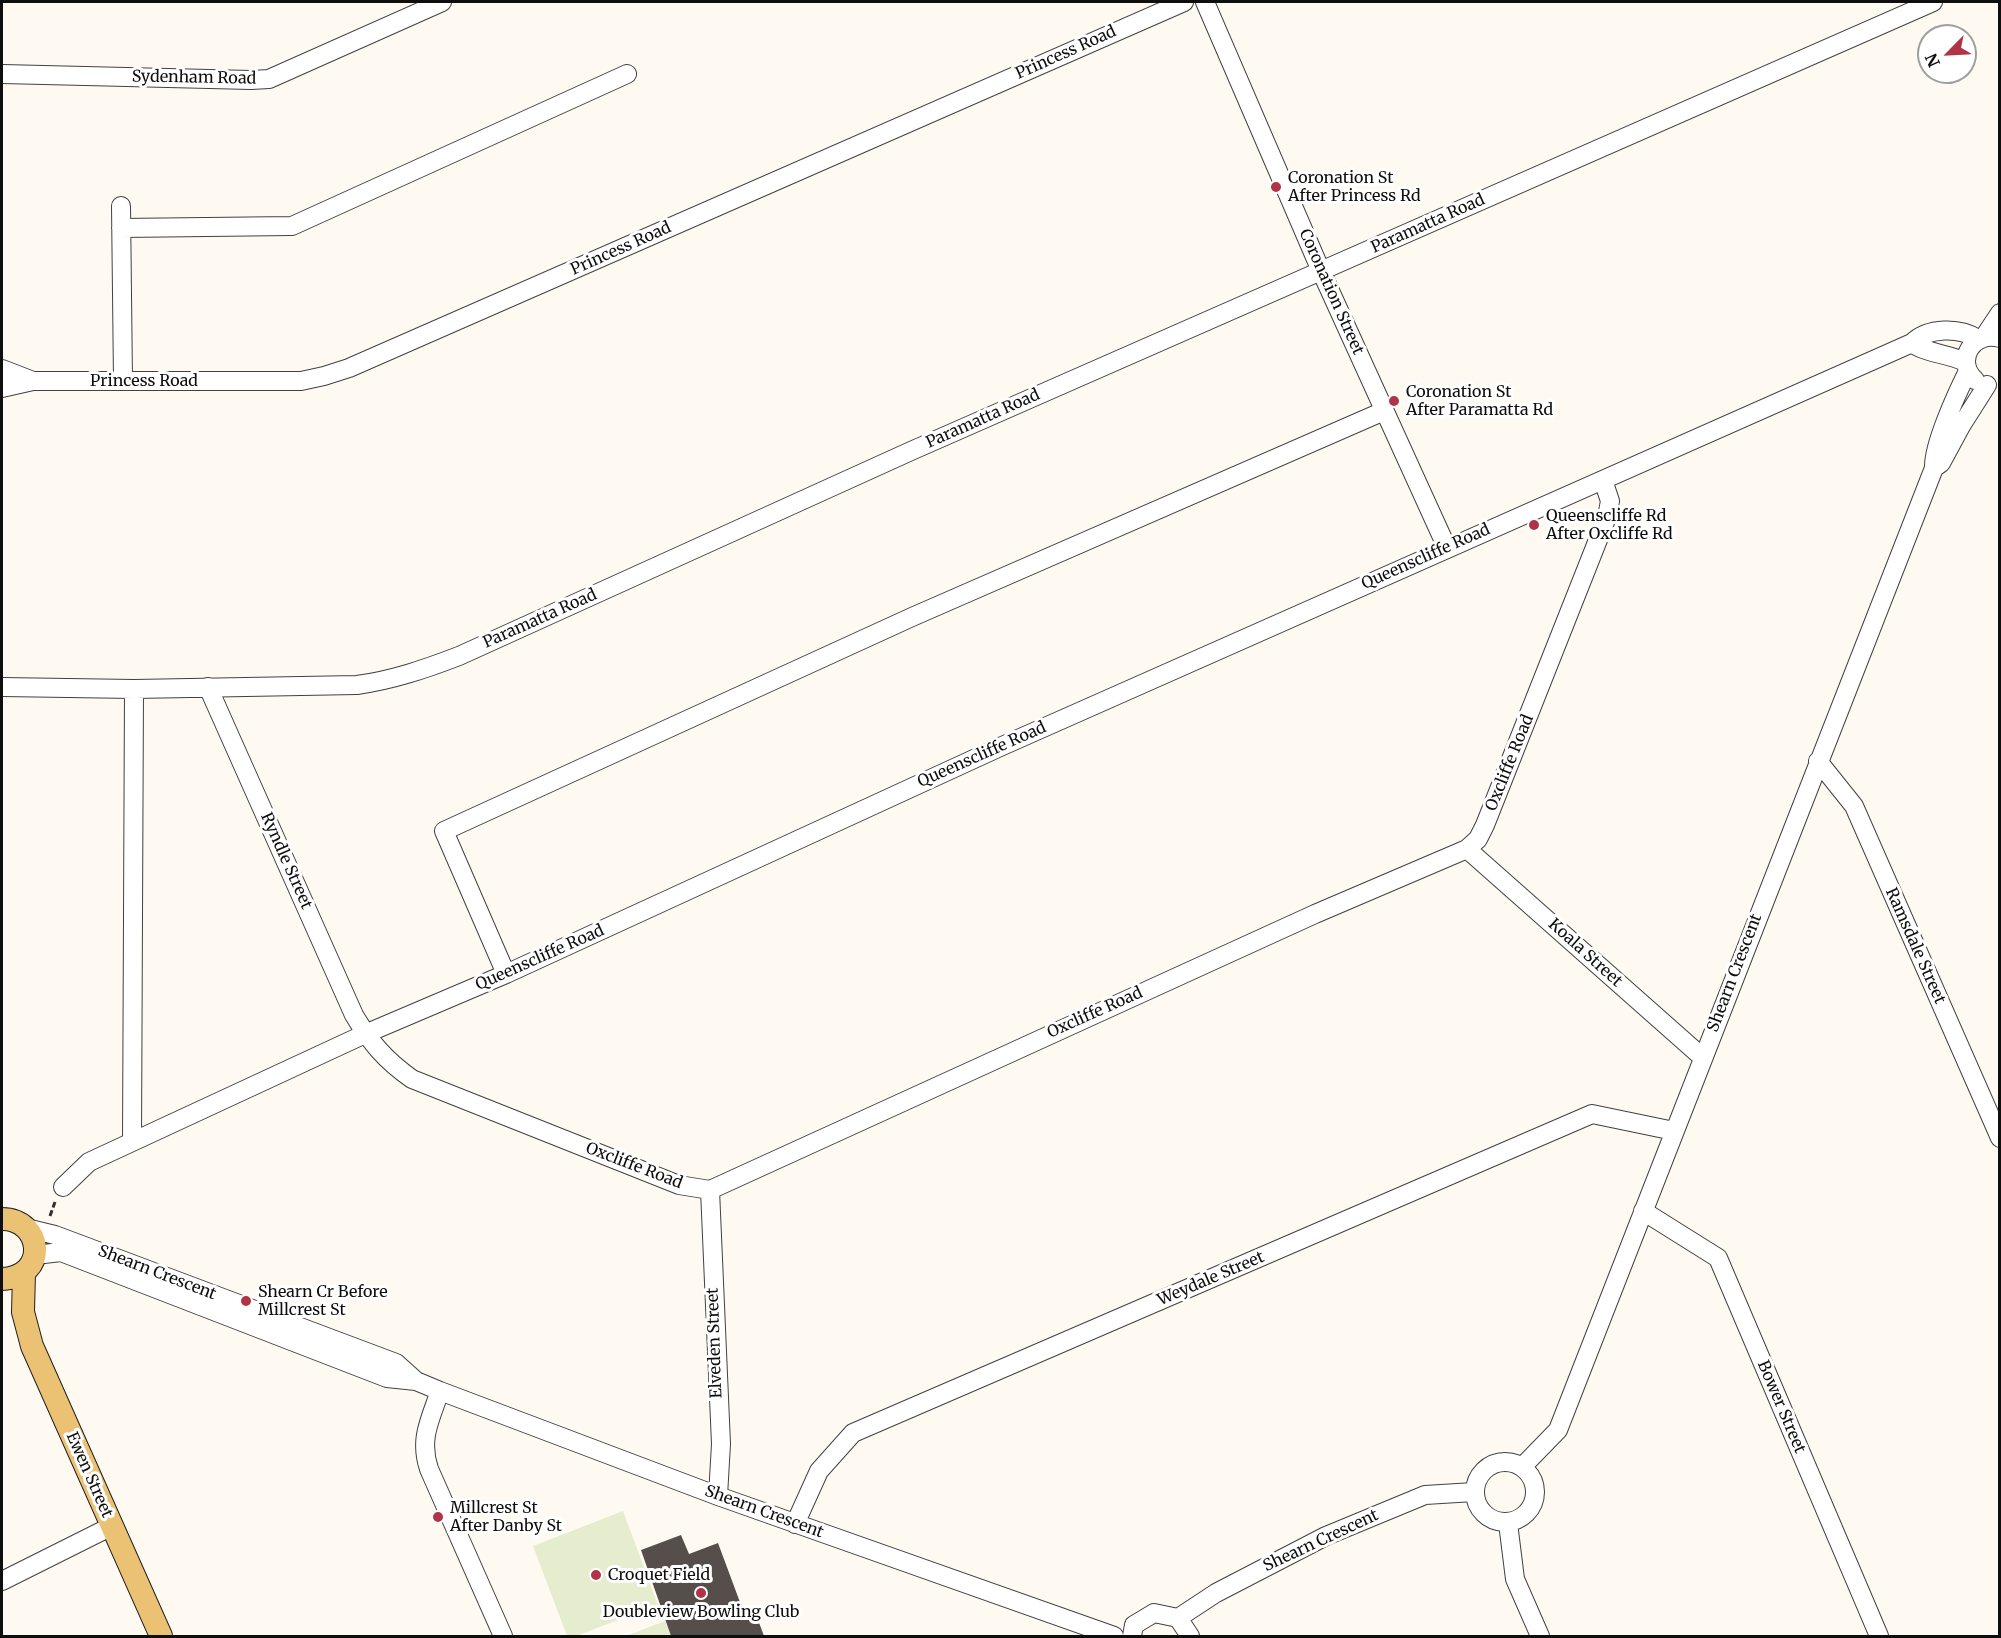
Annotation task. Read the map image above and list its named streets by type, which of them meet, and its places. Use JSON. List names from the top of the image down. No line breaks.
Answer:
{"streets":{"main road":["Ewen Street"],"street":["Princess Road","Sydenham Road","Paramatta Road","Coronation Street","Queenscliffe Road","Oxcliffe Road","Ryndle Street","Ramsdale Street","Koala Street","Shearn Crescent","Weydale Street","Elveden Street","Bower Street"]},"crossings":[["Paramatta Road","Coronation Street"],["Paramatta Road","Ryndle Street"],["Coronation Street","Queenscliffe Road"],["Queenscliffe Road","Oxcliffe Road"],["Queenscliffe Road","Ryndle Street"],["Queenscliffe Road","Shearn Crescent"],["Oxcliffe Road","Ryndle Street"],["Oxcliffe Road","Koala Street"],["Oxcliffe Road","Elveden Street"],["Ramsdale Street","Shearn Crescent"],["Koala Street","Shearn Crescent"],["Shearn Crescent","Weydale Street"],["Shearn Crescent","Elveden Street"],["Shearn Crescent","Bower Street"],["Shearn Crescent","Ewen Street"]],"places":["Coronation St After Princess Rd","Coronation St After Paramatta Rd","Queenscliffe Rd After Oxcliffe Rd","Shearn Cr Before Millcrest St","Millcrest St After Danby St","Croquet Field","Doubleview Bowling Club"],"north":"bottom left"}
